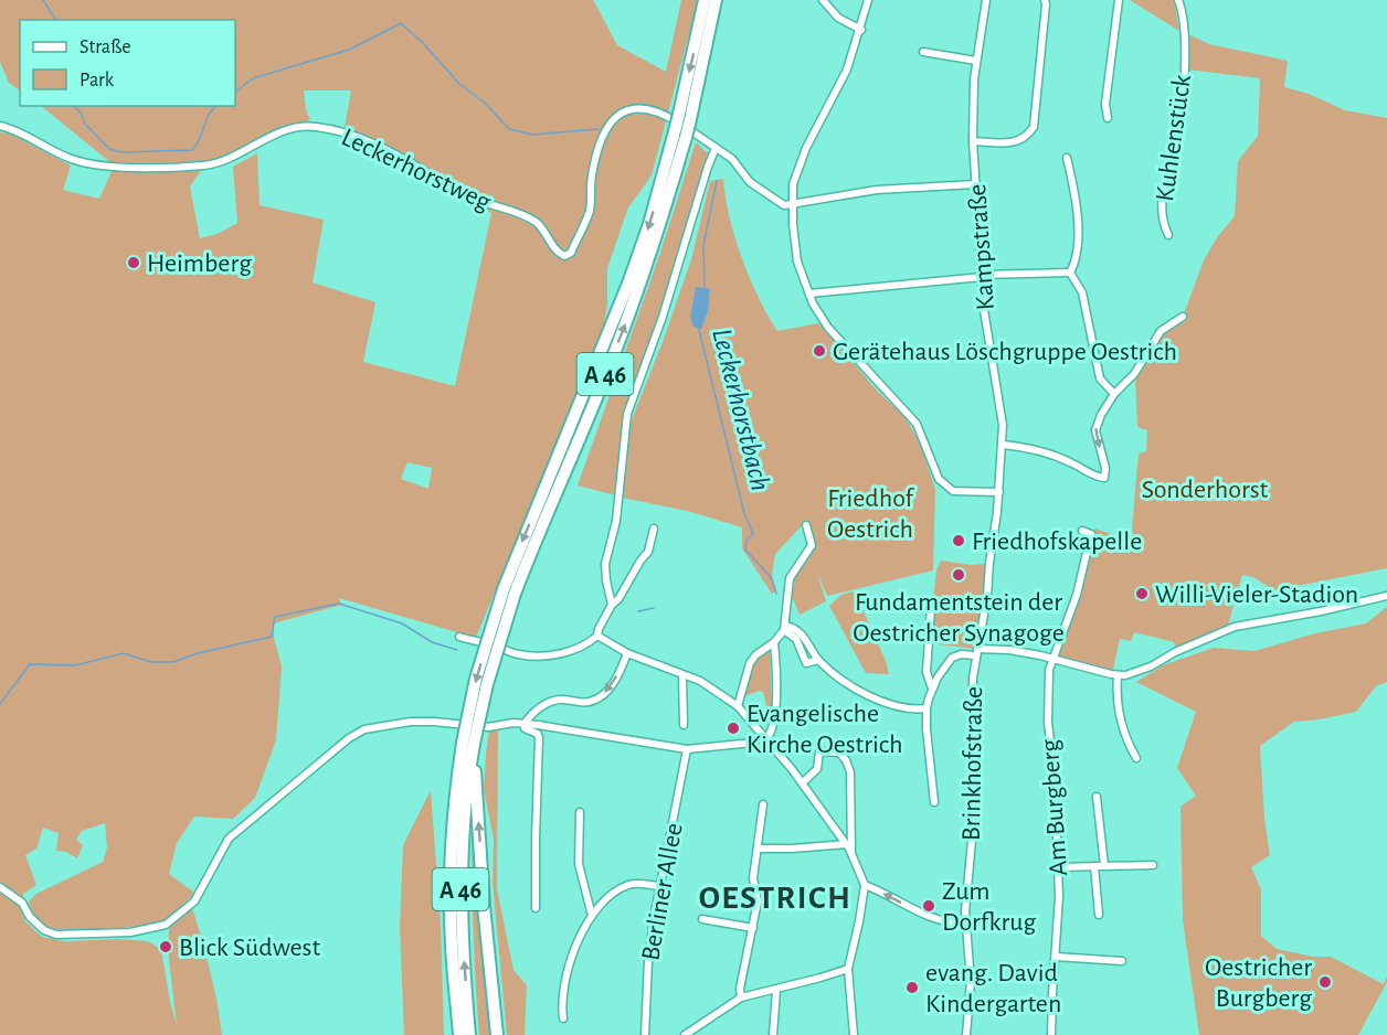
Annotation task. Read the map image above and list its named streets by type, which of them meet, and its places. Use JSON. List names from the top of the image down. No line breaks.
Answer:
{"streets":{"highway":["A 46"],"street":["Kuhlenstück","Leckerhorstweg","Kampstraße","Brinkhofstraße","Am Burgberg","Berliner Allee"]},"crossings":[["Kampstraße","Brinkhofstraße"]],"districts":["OESTRICH"],"water":["Leckerhorstbach"],"parks":["Sonderhorst","Friedhof Oestrich"],"places":["Heimberg","Gerätehaus Löschgruppe Oestrich","Friedhofskapelle","Fundamentstein der Oestricher Synagoge","Willi-Vieler-Stadion","Evangelische Kirche Oestrich","Zum Dorfkrug","Blick Südwest","Oestricher Burgberg","evang. David Kindergarten"],"legend":["Straße","Park"]}
